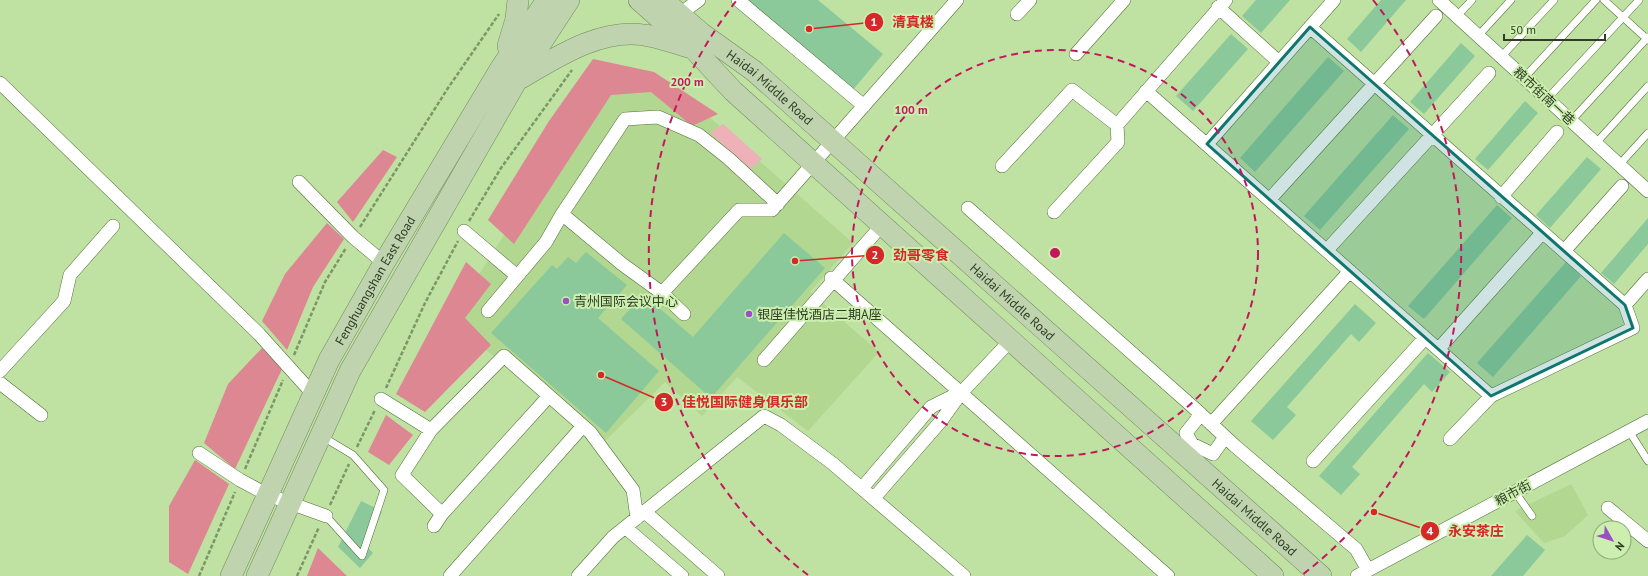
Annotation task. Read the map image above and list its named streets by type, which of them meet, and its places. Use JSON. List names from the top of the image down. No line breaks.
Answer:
{"streets":{"main road":["Haidai Middle Road","Fenghuangshan East Road"],"street":["粮市街南一巷","粮市街"]},"places":["清真楼","劲哥零食","青州国际会议中心","银座佳悦酒店二期A座","佳悦国际健身俱乐部","永安茶庄"],"scale_bar":"50 m","north":"bottom right","rings":["200 m","100 m"]}
